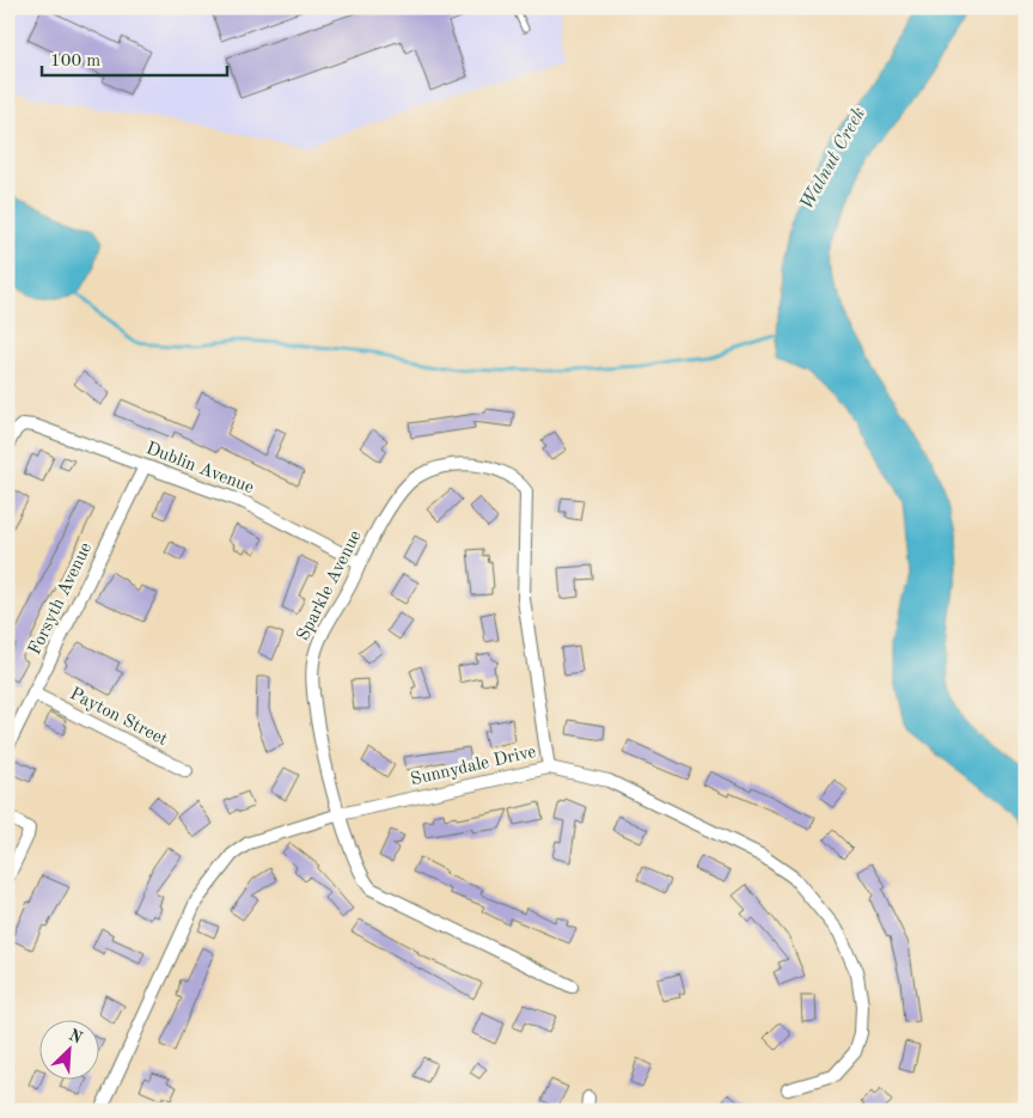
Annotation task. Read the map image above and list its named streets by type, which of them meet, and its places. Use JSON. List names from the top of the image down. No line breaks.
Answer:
{"streets":{"street":["Dublin Avenue","Sparkle Avenue","Forsyth Avenue","Payton Street","Sunnydale Drive"]},"crossings":[["Dublin Avenue","Sparkle Avenue"],["Dublin Avenue","Forsyth Avenue"],["Sparkle Avenue","Sunnydale Drive"],["Forsyth Avenue","Payton Street"]],"water":["Walnut Creek"],"scale_bar":"100 m","north":"top right"}
